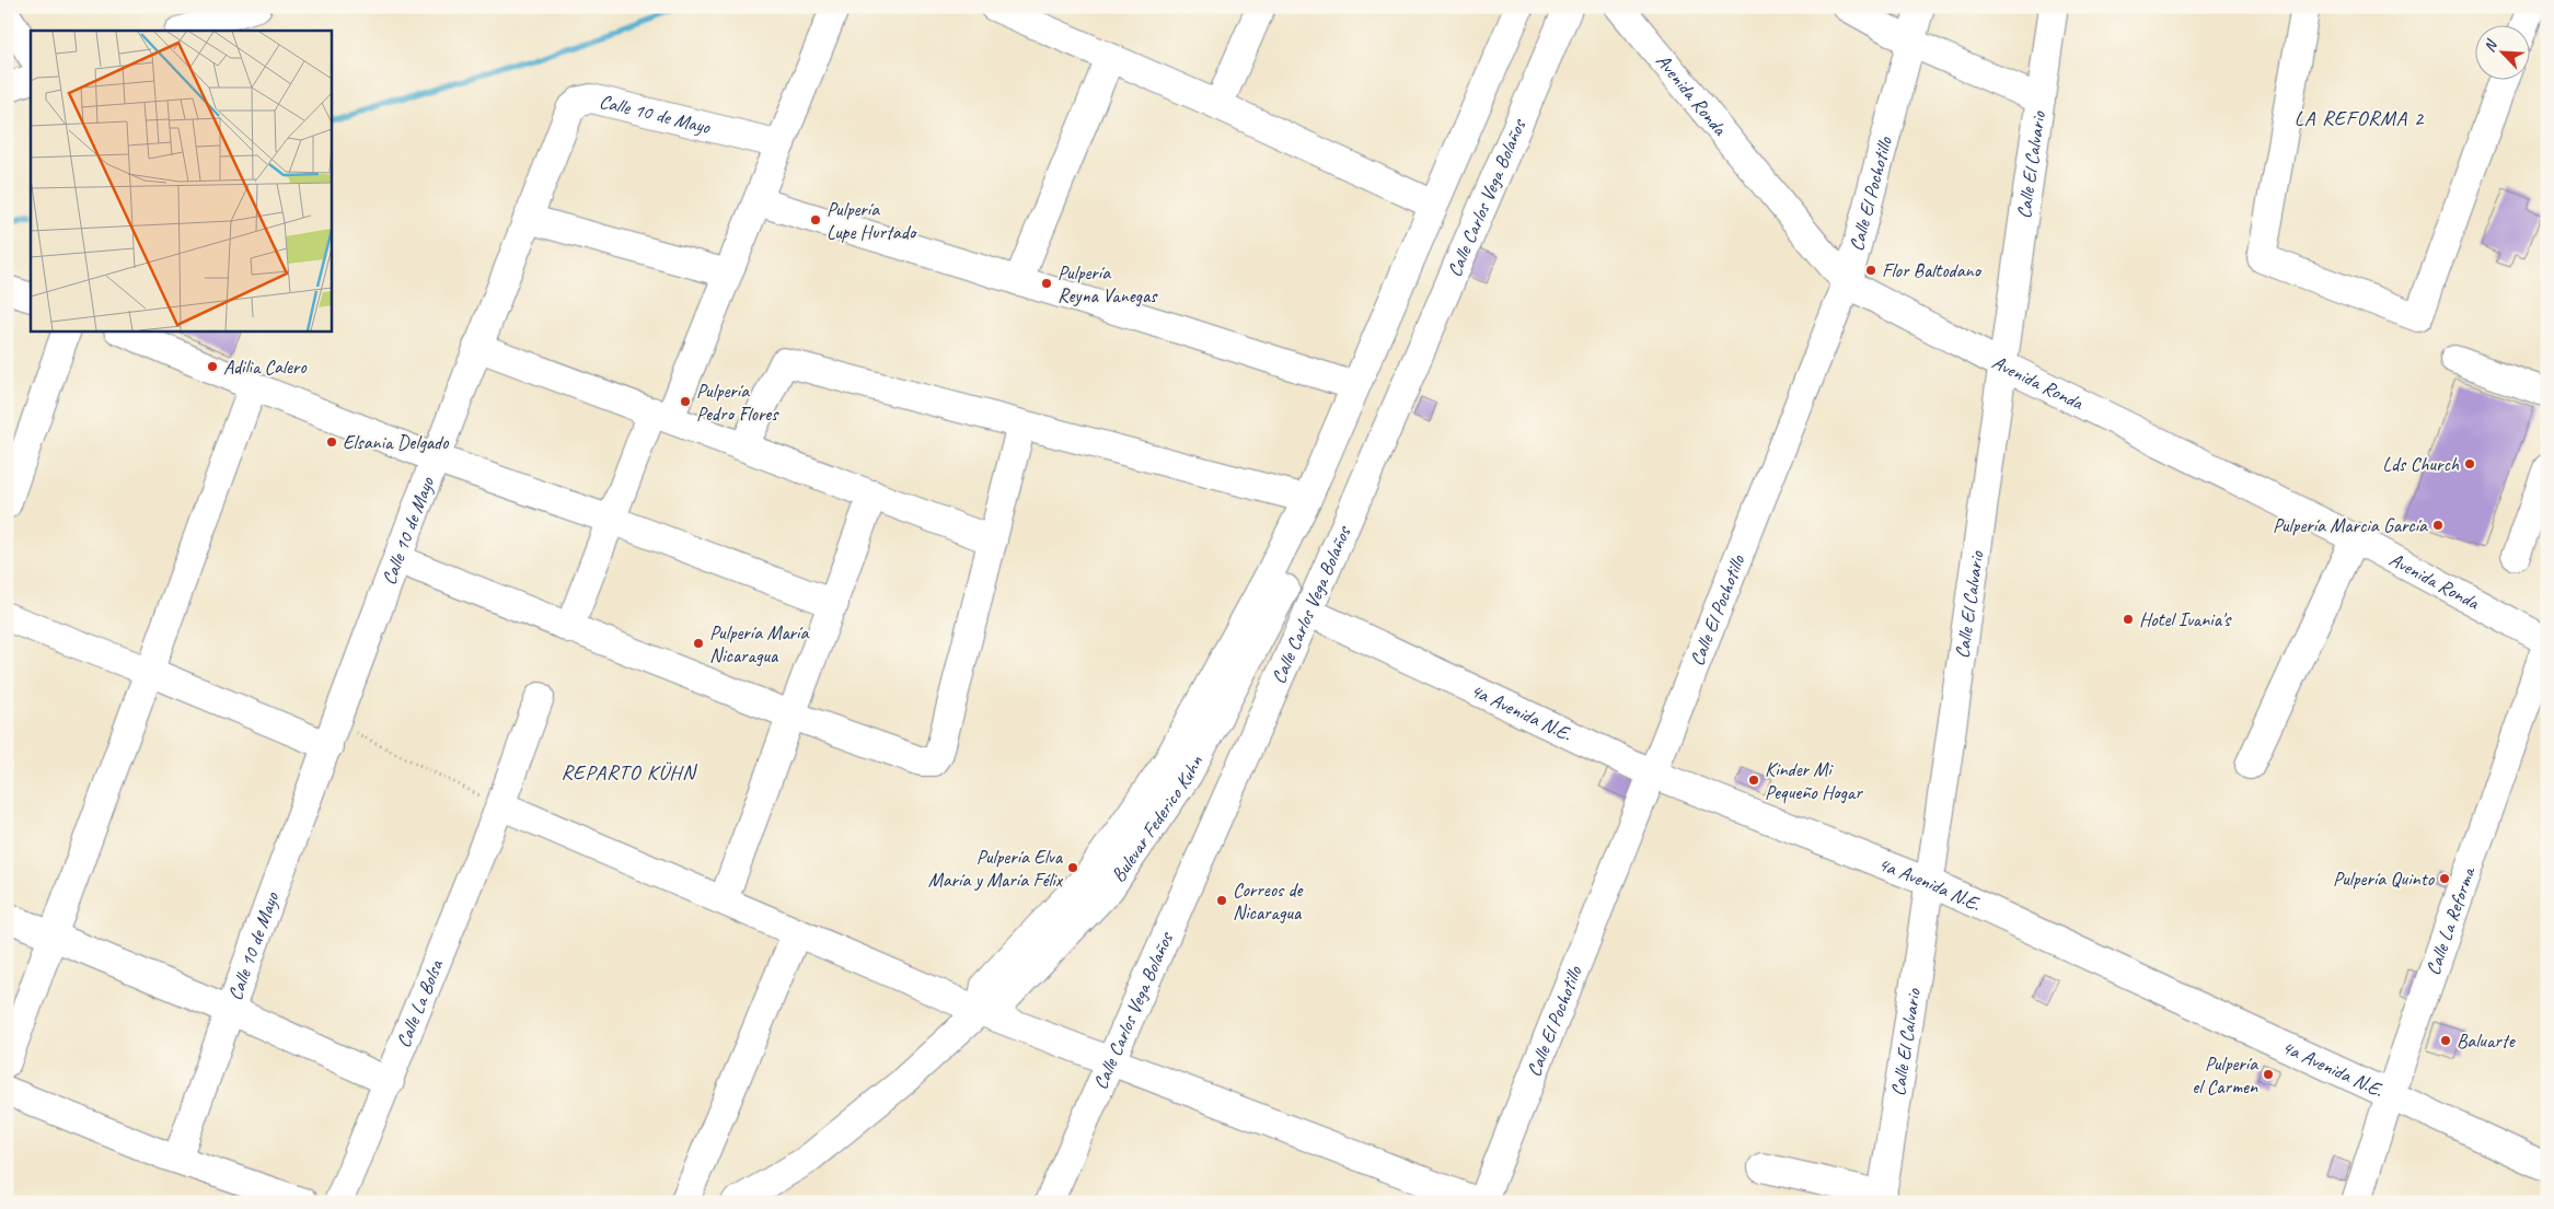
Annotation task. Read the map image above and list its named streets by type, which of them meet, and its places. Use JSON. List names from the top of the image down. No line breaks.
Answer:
{"streets":{"street":["Avenida Ronda","Calle 10 de Mayo","Calle El Calvario","Calle El Pochotillo","Calle Carlos Vega Bolaños","4a Avenida N.E.","Bulevar Federico Kuhn","Calle La Reforma","Calle La Bolsa"]},"crossings":[["Avenida Ronda","Calle El Calvario"],["Avenida Ronda","Calle El Pochotillo"],["Avenida Ronda","Calle La Reforma"],["Calle El Calvario","4a Avenida N.E."],["Calle El Pochotillo","4a Avenida N.E."],["Calle Carlos Vega Bolaños","4a Avenida N.E."],["4a Avenida N.E.","Bulevar Federico Kuhn"],["4a Avenida N.E.","Calle La Reforma"]],"districts":["LA REFORMA 2","REPARTO KÜHN"],"places":["Pulpería Lupe Hurtado","Flor Baltodano","Pulpería Reyna Vanegas","Adilia Calero","Pulpería Pedro Flores","Elsania Delgado","Lds Church","Pulpería Marcia García","Hotel Ivania's","Pulpería María Nicaragua","Kinder Mi Pequeño Hogar","Pulpería Elva María y María Félix","Pulpería Quinto","Correos de Nicaragua","Baluarte","Pulpería el Carmen"],"north":"top left"}
